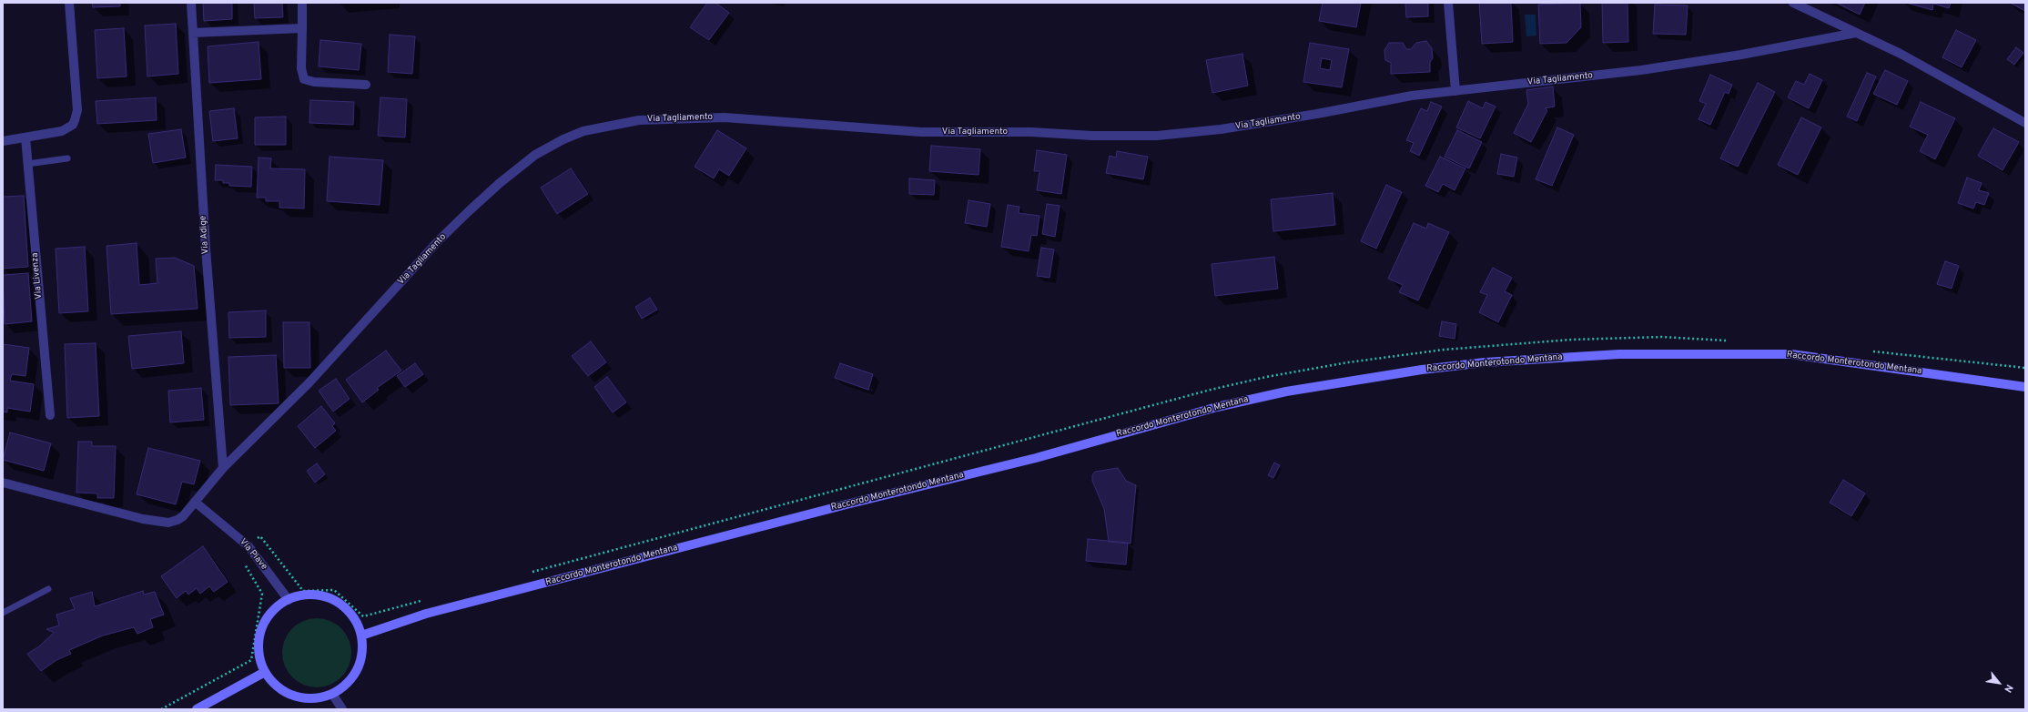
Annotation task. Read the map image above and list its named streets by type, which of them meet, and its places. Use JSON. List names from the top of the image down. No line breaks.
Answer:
{"streets":{"main road":["Raccordo Monterotondo Mentana"],"street":["Via Tagliamento","Via Adige","Via Livenza","Via Piave"]},"crossings":[["Via Tagliamento","Via Adige"],["Via Tagliamento","Via Piave"],["Raccordo Monterotondo Mentana","Via Piave"]],"north":"bottom right"}
